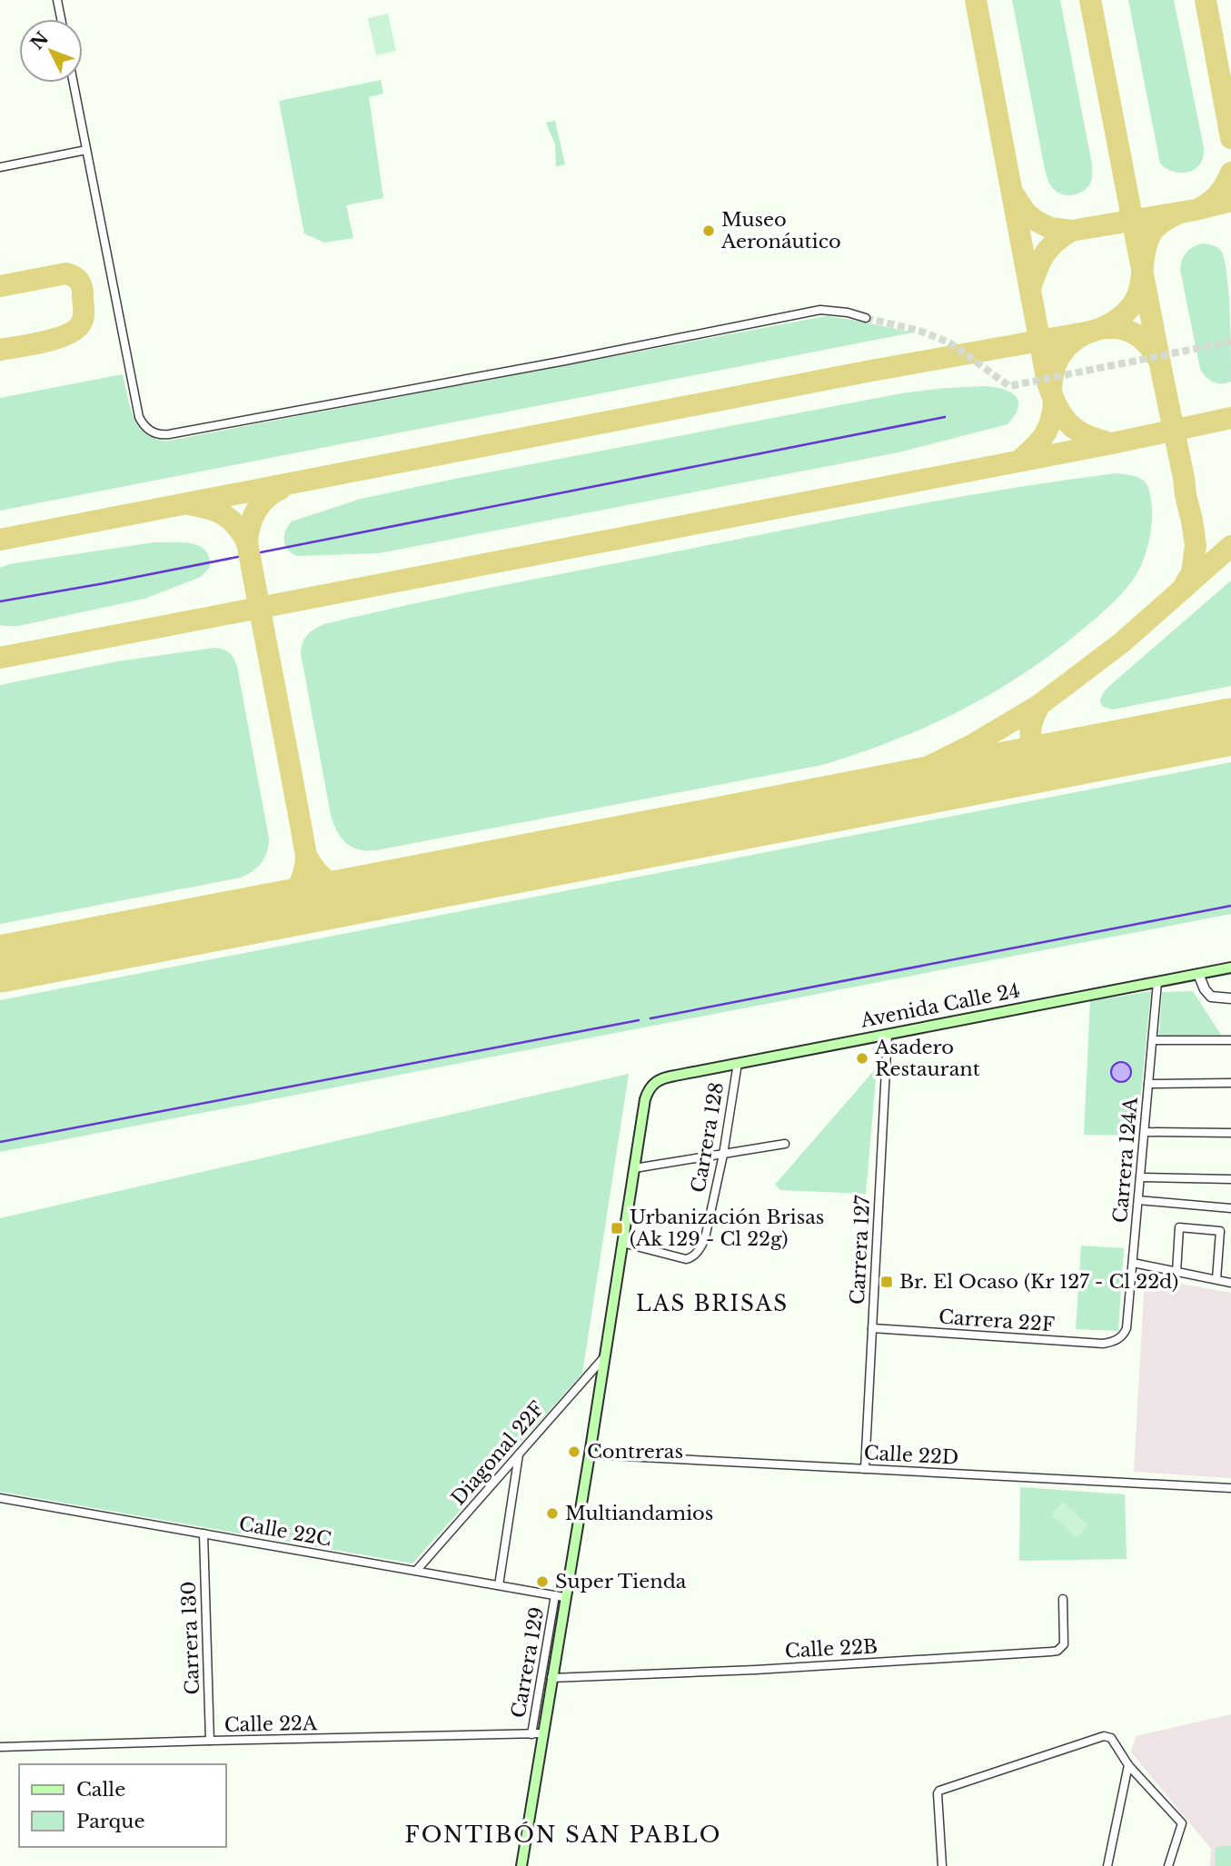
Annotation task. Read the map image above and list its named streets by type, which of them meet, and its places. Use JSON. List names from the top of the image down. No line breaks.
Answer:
{"streets":{"main road":["Avenida Calle 24"],"street":["Carrera 128","Carrera 124A","Carrera 127","Carrera 22F","Diagonal 22F","Calle 22D","Calle 22C","Carrera 130","Calle 22B","Carrera 129","Calle 22A"]},"crossings":[["Avenida Calle 24","Carrera 128"],["Avenida Calle 24","Carrera 124A"],["Avenida Calle 24","Carrera 127"],["Carrera 124A","Carrera 22F"],["Carrera 127","Carrera 22F"],["Carrera 127","Calle 22D"],["Diagonal 22F","Calle 22C"],["Calle 22C","Carrera 130"],["Calle 22C","Carrera 129"],["Carrera 130","Calle 22A"],["Carrera 129","Calle 22A"]],"districts":["LAS BRISAS","FONTIBÓN SAN PABLO"],"places":{"other":["Museo Aeronáutico","Asadero Restaurant","Contreras","Multiandamios","Super Tienda"],"transit":["Urbanización Brisas (Ak 129 - Cl 22g)","Br. El Ocaso (Kr 127 - Cl 22d)"]},"legend":["Calle","Parque"],"north":"top left"}
